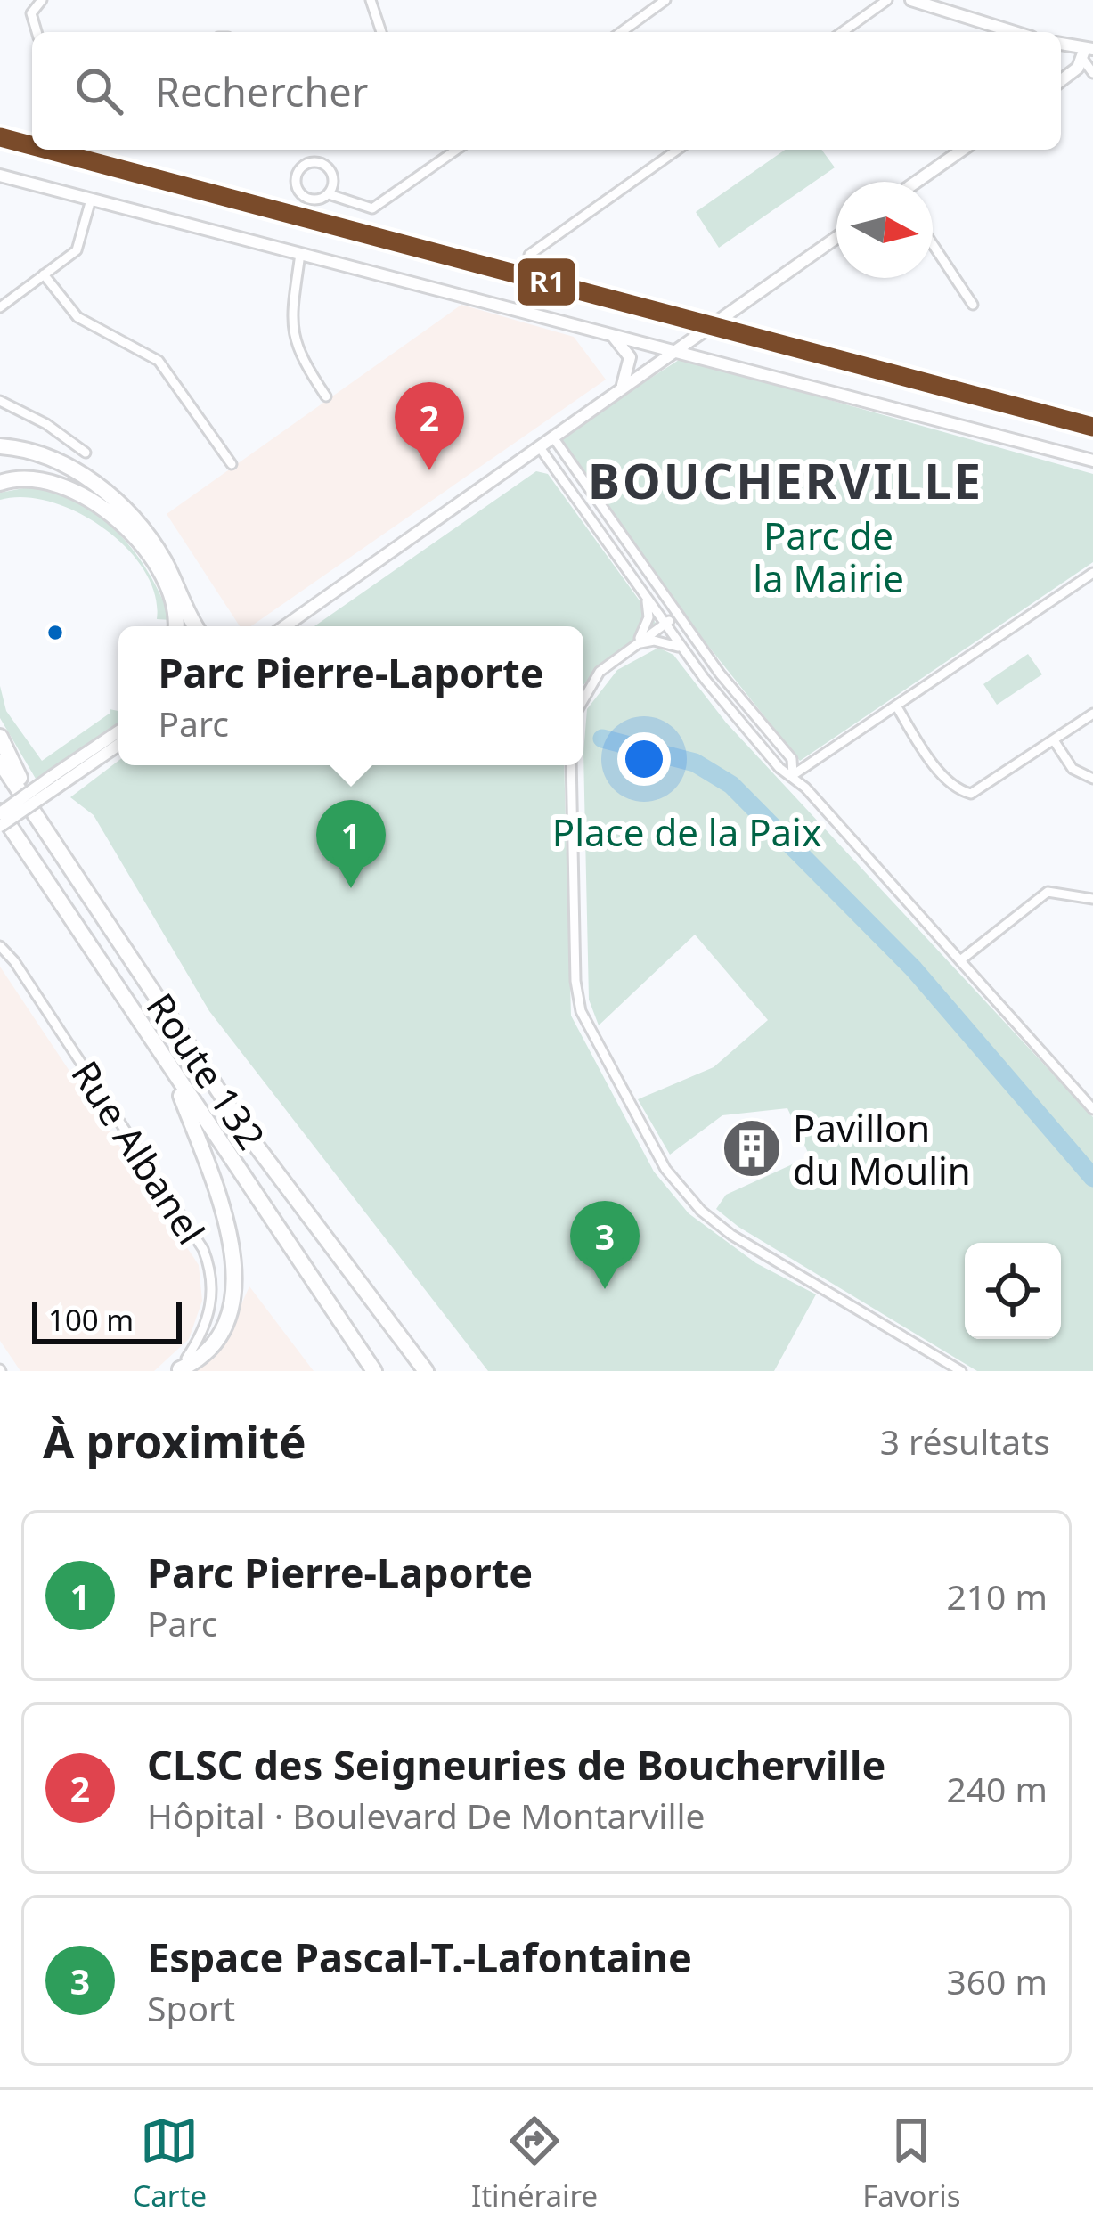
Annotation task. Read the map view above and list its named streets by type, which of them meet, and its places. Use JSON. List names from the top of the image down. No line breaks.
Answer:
{"streets":{"highway":["Route 132"],"street":["Rue Albanel"]},"districts":["BOUCHERVILLE"],"parks":["Parc de la Mairie","Place de la Paix"],"places":{"building":["Pavillon du Moulin"]},"lines":["transit line R1"],"scale_bar":"100 m","north":"right","page":{"search":"Rechercher","pins":["2","1","3"],"popup":["Parc Pierre-Laporte","Parc"],"scale":"100 m","heading":["À proximité","3 résultats"],"list":[{"mark":"1","name":"Parc Pierre-Laporte","note":"Parc","value":"210 m"},{"mark":"2","name":"CLSC des Seigneuries de Boucherville","note":"Hôpital · Boulevard De Montarville","value":"240 m"},{"mark":"3","name":"Espace Pascal-T.-Lafontaine","note":"Sport","value":"360 m"}],"nav":["Carte","Itinéraire","Favoris"]}}
